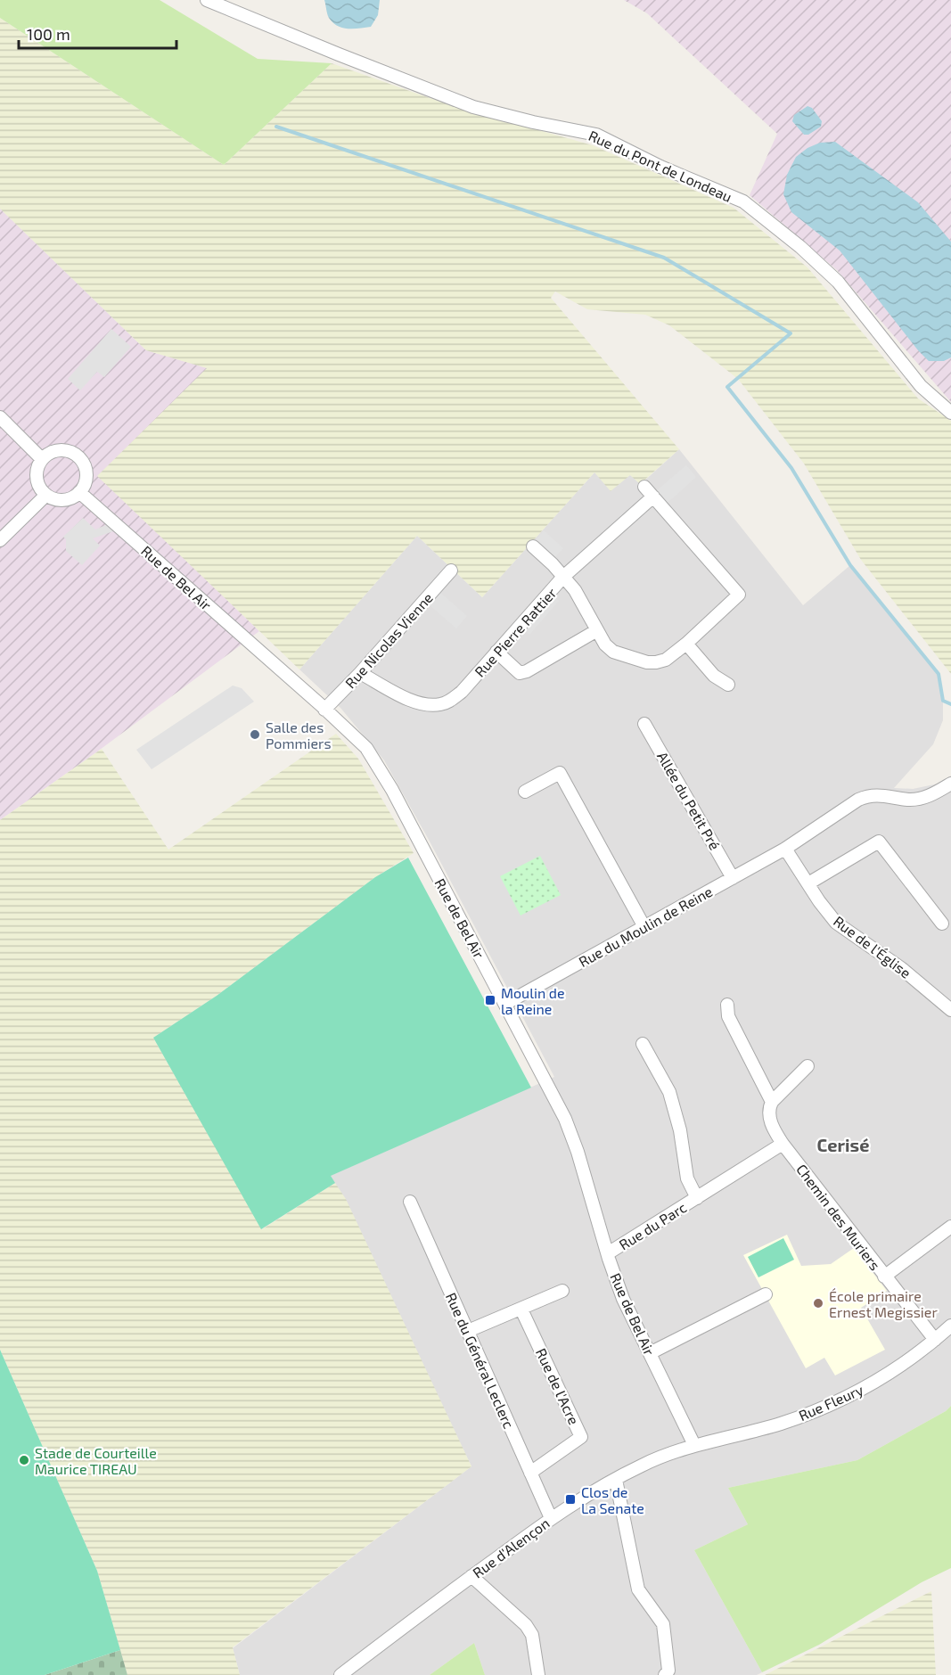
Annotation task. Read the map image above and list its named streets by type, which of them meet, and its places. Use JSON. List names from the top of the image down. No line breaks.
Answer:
{"streets":{"street":["Rue du Pont de Londeau","Rue de Bel Air","Rue Pierre Rattier","Rue Nicolas Vienne","Allée du Petit Pré","Rue du Moulin de Reine","Rue de l'Église","Chemin des Muriers","Rue du Parc","Rue du Général Leclerc","Rue de l'Acre","Rue Fleury","Rue d'Alençon"]},"crossings":[["Rue de Bel Air","Rue Nicolas Vienne"],["Rue de Bel Air","Rue du Moulin de Reine"],["Rue de Bel Air","Rue du Parc"],["Rue de Bel Air","Rue Fleury"],["Rue de Bel Air","Rue d'Alençon"],["Rue Pierre Rattier","Rue Nicolas Vienne"],["Allée du Petit Pré","Rue du Moulin de Reine"],["Rue du Moulin de Reine","Rue de l'Église"],["Chemin des Muriers","Rue du Parc"],["Chemin des Muriers","Rue Fleury"],["Rue du Général Leclerc","Rue de l'Acre"],["Rue du Général Leclerc","Rue d'Alençon"],["Rue Fleury","Rue d'Alençon"]],"districts":["Cerisé"],"places":{"other":["Salle des Pommiers","École primaire Ernest Megissier","Stade de Courteille Maurice TIREAU"],"transit":["Moulin de la Reine","Clos de La Senate"]},"scale_bar":"100 m"}
